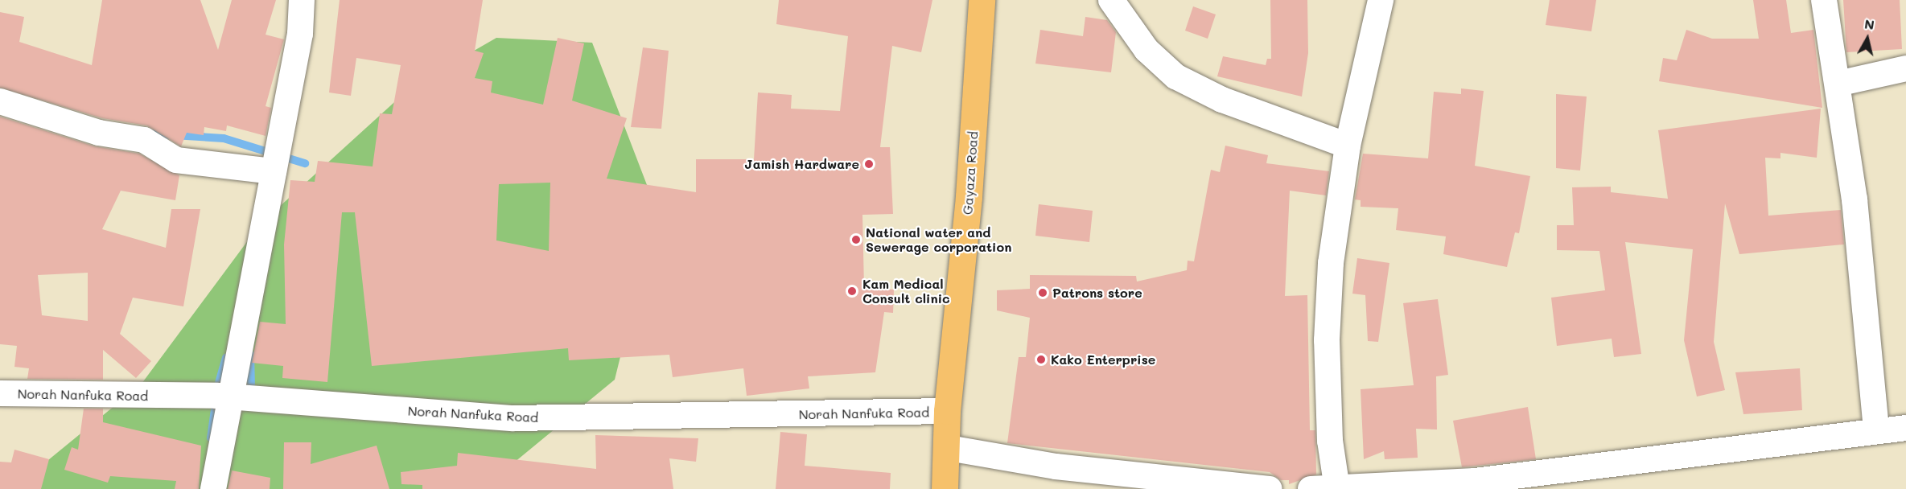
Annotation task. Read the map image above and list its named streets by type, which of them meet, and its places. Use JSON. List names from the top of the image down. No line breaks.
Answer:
{"streets":{"main road":["Gayaza Road"],"street":["Norah Nanfuka Road"]},"crossings":[["Gayaza Road","Norah Nanfuka Road"]],"places":["Jamish Hardware","National water and Sewerage corporation","Kam Medical Consult clinic","Patrons store","Kako Enterprise"],"north":"top"}
